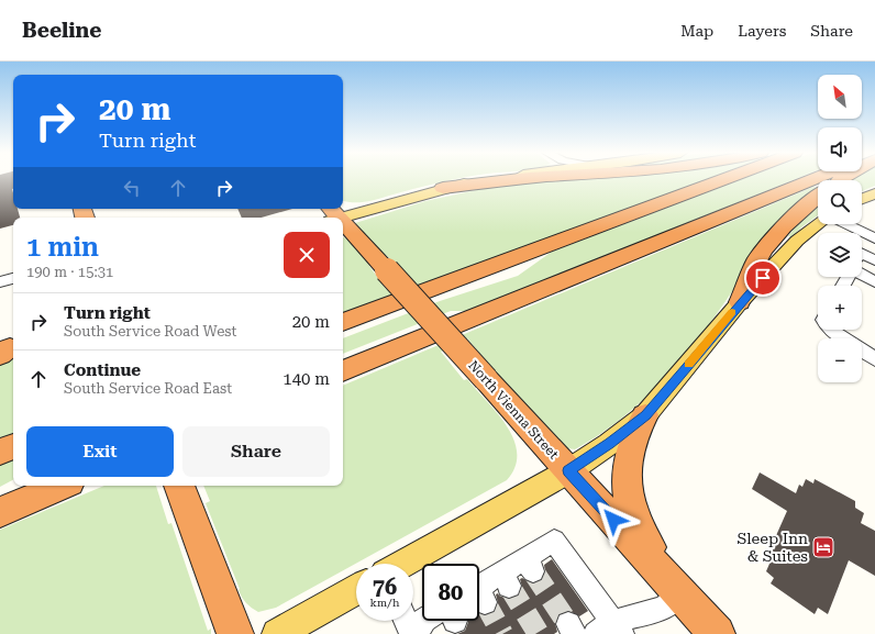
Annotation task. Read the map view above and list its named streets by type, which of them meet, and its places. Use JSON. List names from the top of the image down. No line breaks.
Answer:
{"streets":{"highway":["North Vienna Street"]},"places":{"hotel":["Sleep Inn & Suites"]},"north":"top left","page":{"header":"Beeline","nav":["Map","Layers","Share"],"map_buttons":["+","−"],"turn":["20 m","Turn right"],"heading":["1 min","190 m · 15:31"],"list":[{"name":"Turn right","note":"South Service Road West","value":"20 m"},{"name":"Continue","note":"South Service Road East","value":"140 m"}],"buttons":["Exit","Share"],"speed":"76 km/h","limit":"80"}}
